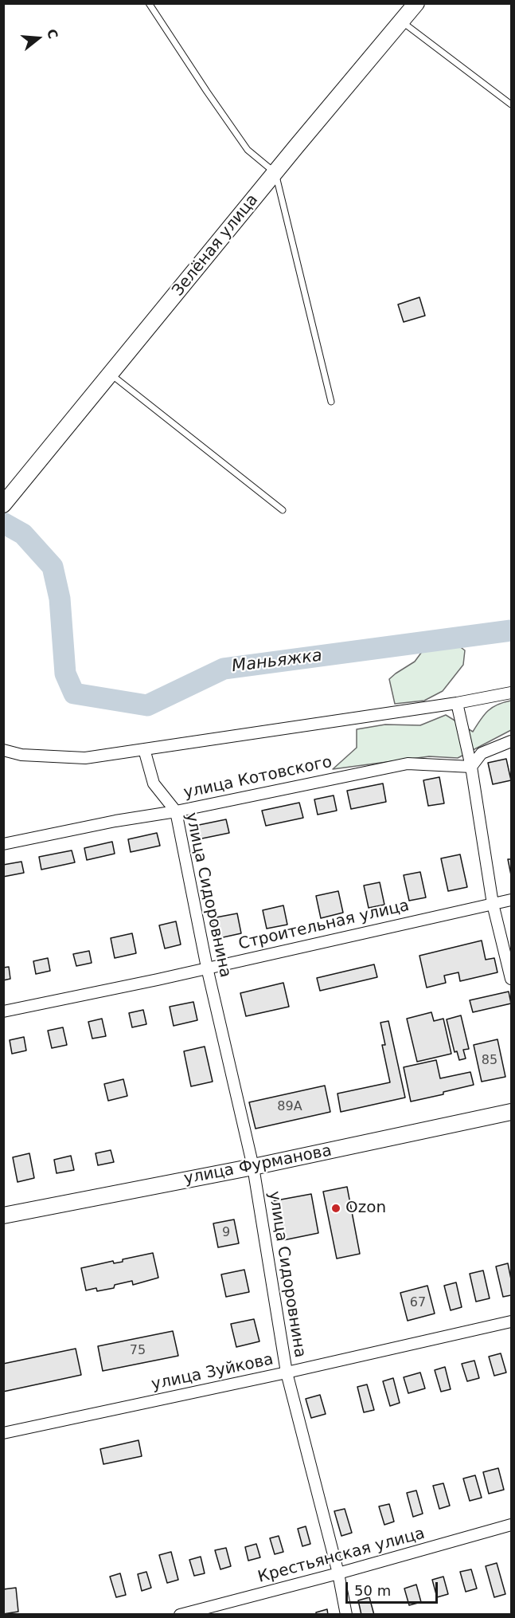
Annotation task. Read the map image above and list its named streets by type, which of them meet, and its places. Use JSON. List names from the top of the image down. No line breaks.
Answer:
{"streets":{"street":["Зелёная улица","улица Котовского","улица Сидоровнина","Строительная улица","улица Фурманова","улица Зуйкова","Крестьянская улица"]},"crossings":[["улица Котовского","улица Сидоровнина"],["улица Сидоровнина","Строительная улица"],["улица Сидоровнина","улица Фурманова"],["улица Сидоровнина","улица Зуйкова"],["улица Сидоровнина","Крестьянская улица"]],"water":["Маньяжка"],"places":["Ozon"],"house_numbers":["85","89А","9","67","75"],"scale_bar":"50 m","north":"right"}
